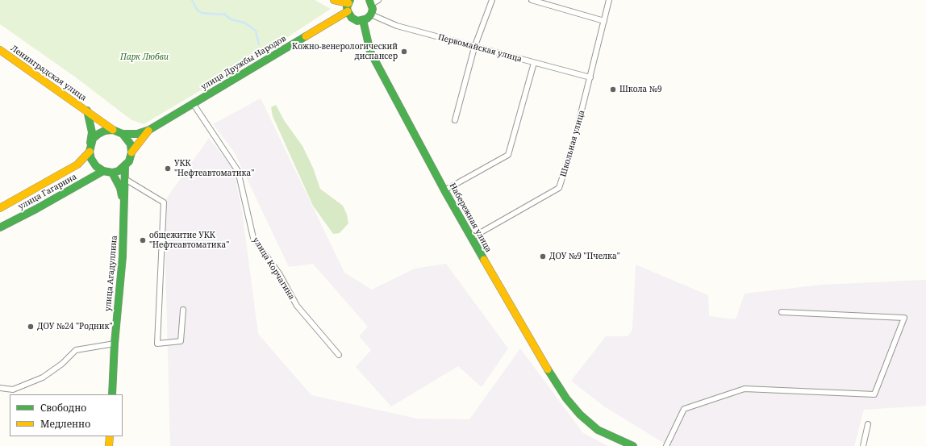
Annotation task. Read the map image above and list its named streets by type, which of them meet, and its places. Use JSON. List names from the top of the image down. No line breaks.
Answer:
{"streets":{"main road":["улица Дружбы Народов","Ленинградская улица","улица Гагарина","Набережная улица","улица Агадуллина"],"street":["Первомайская улица","Школьная улица","улица Корчагина"]},"crossings":[["Первомайская улица","Школьная улица"],["улица Дружбы Народов","улица Корчагина"],["Ленинградская улица","улица Гагарина"],["Школьная улица","Набережная улица"]],"parks":["Парк Любви"],"places":["Кожно-венерологический диспансер","Школа №9","УКК \"Нефтеавтоматика\"","общежитие УКК \"Нефтеавтоматика\"","ДОУ №9 \"Пчелка\"","ДОУ №24 \"Родник\""],"legend":["Свободно","Медленно"]}
